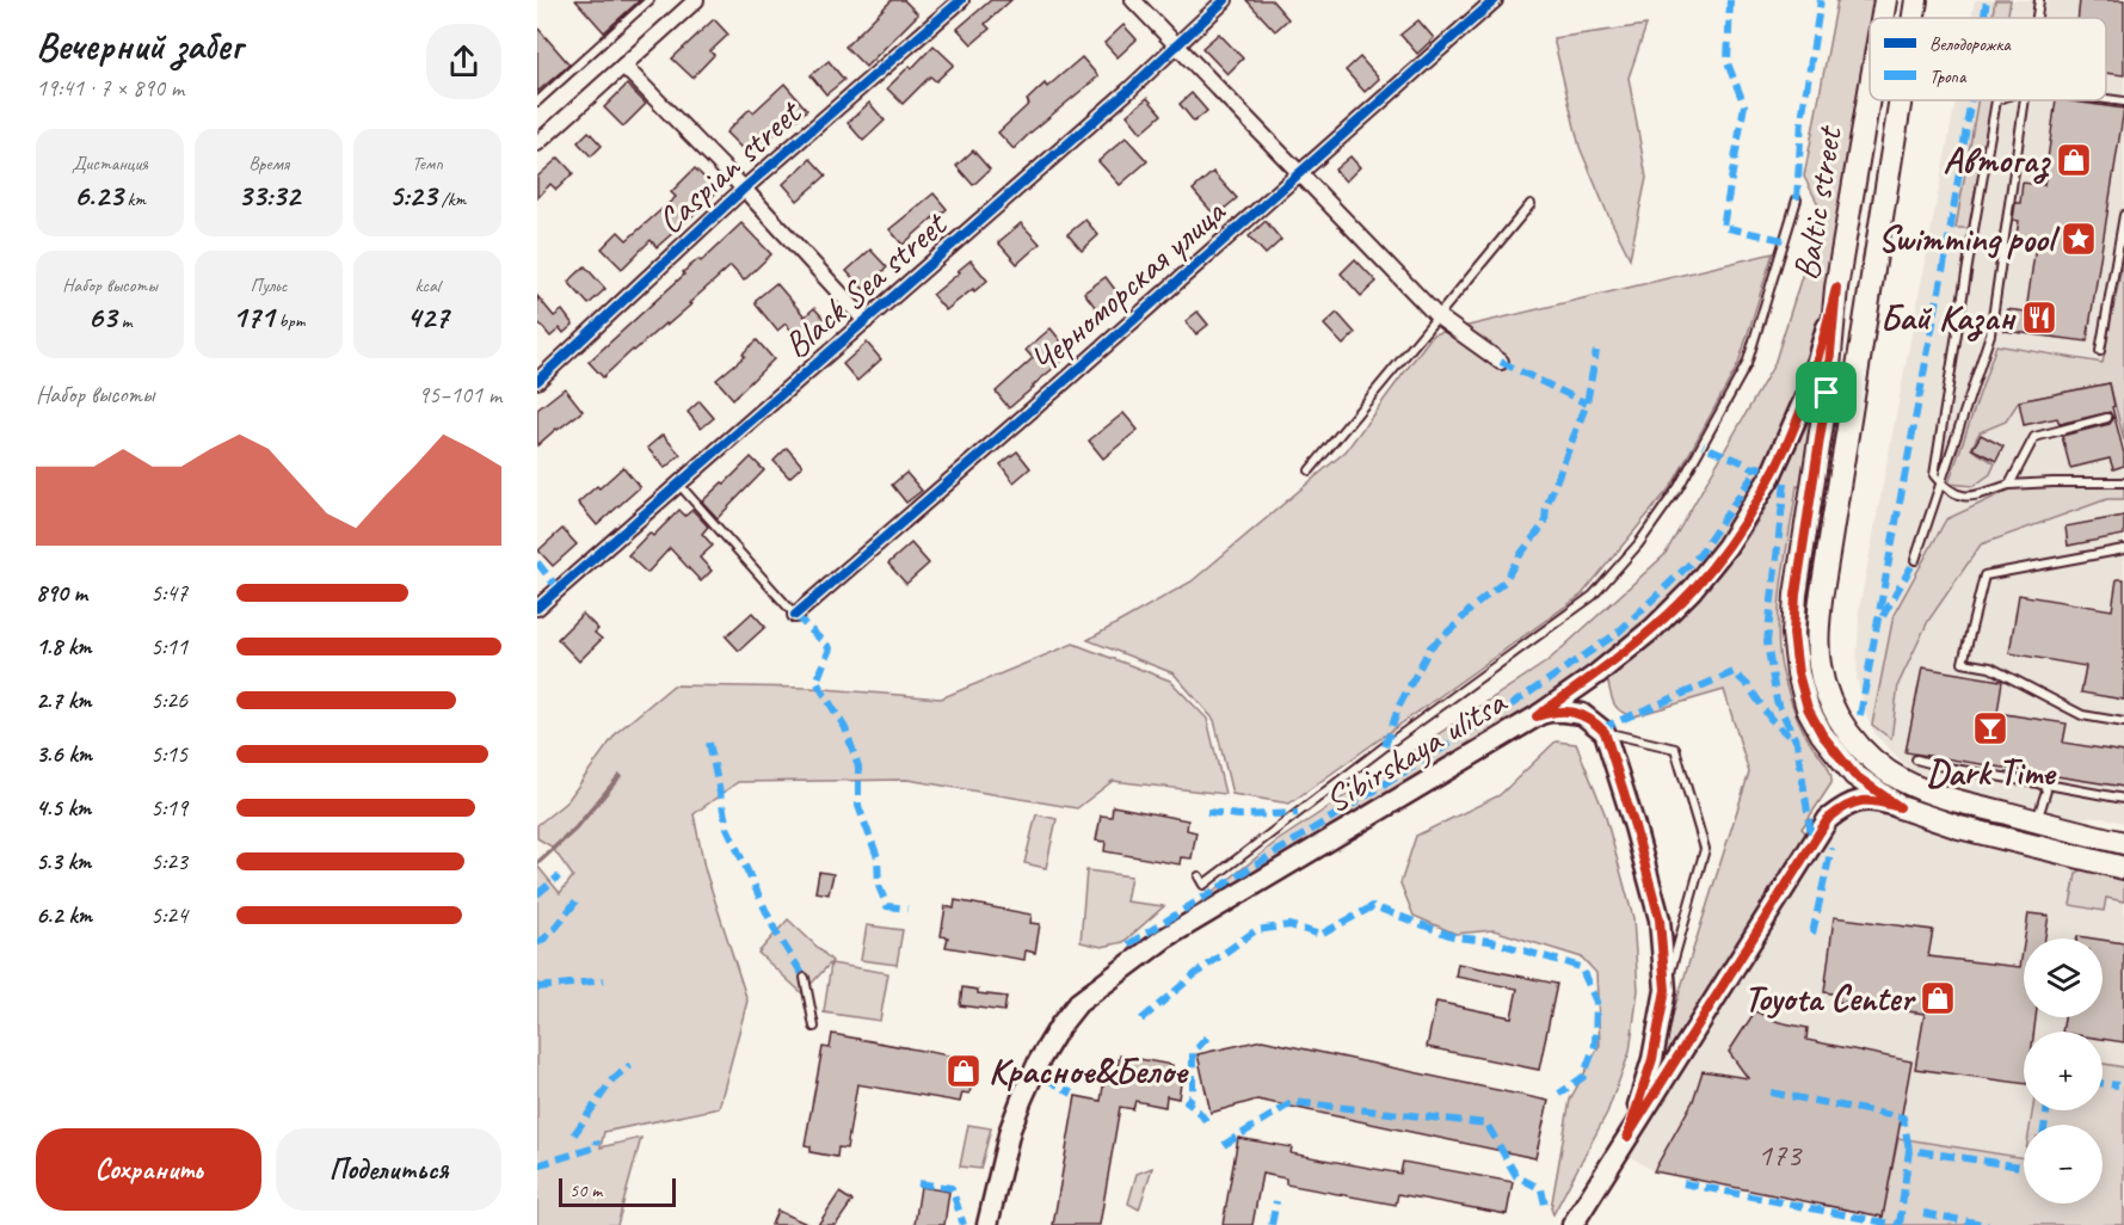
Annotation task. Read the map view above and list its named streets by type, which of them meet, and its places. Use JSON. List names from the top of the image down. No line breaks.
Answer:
{"streets":{"main road":["Baltic street","Sibirskaya ulitsa"],"street":["Caspian street","Black Sea street","Черноморская улица"]},"crossings":[["Baltic street","Sibirskaya ulitsa"]],"places":{"shop":["Автогаз","Toyota Center","Красное&Белое"],"place":["Swimming pool"],"restaurant":["Бай Казан"],"bar":["Dark Time"]},"house_numbers":["173"],"legend":["Велодорожка","Тропа"],"scale_bar":"50 m","page":{"heading":["Вечерний забег","19:41 · 7 × 890 m"],"stats":[["Дистанция","6.23 km"],["Время","33:32"],["Темп","5:23 /km"],["Набор высоты","63 m"],["Пульс","171 bpm"],["kcal","427"]],"chart":["Набор высоты","95–101 m"],"list":[{"name":"890 m","note":"5:47"},{"name":"1.8 km","note":"5:11"},{"name":"2.7 km","note":"5:26"},{"name":"3.6 km","note":"5:15"},{"name":"4.5 km","note":"5:19"},{"name":"5.3 km","note":"5:23"},{"name":"6.2 km","note":"5:24"}],"map_buttons":["+","−"],"buttons":["Сохранить","Поделиться"],"scale":"50 m"}}
